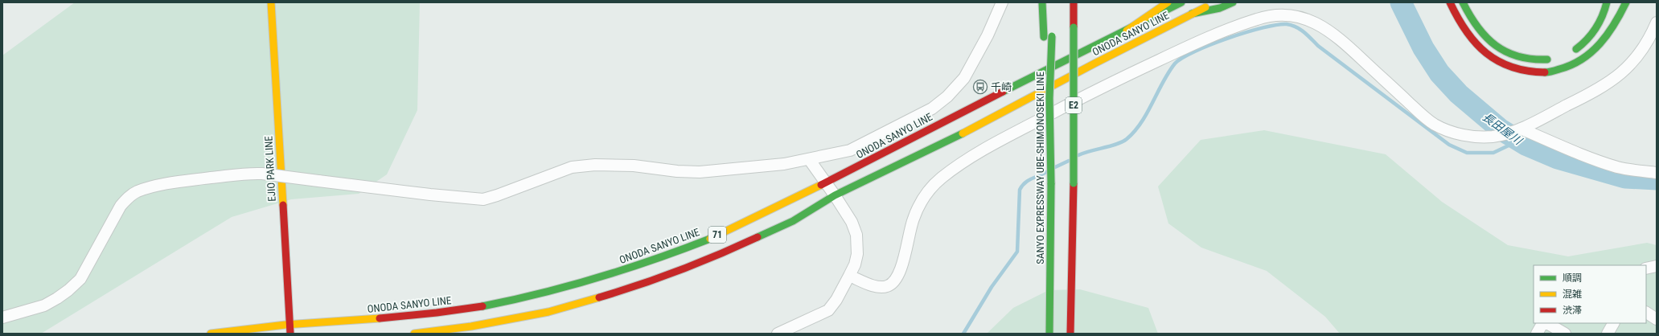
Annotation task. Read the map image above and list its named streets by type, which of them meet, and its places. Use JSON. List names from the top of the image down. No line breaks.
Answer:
{"streets":{"main road":["ONODA SANYO LINE","E2","SANYO EXPRESSWAY UBE-SHIMONOSEKI LINE","EJIO PARK LINE","71"]},"crossings":[["ONODA SANYO LINE","EJIO PARK LINE"]],"water":["長田屋川"],"places":{"bus stop":["千崎"]},"legend":["順調","混雑","渋滞"]}
